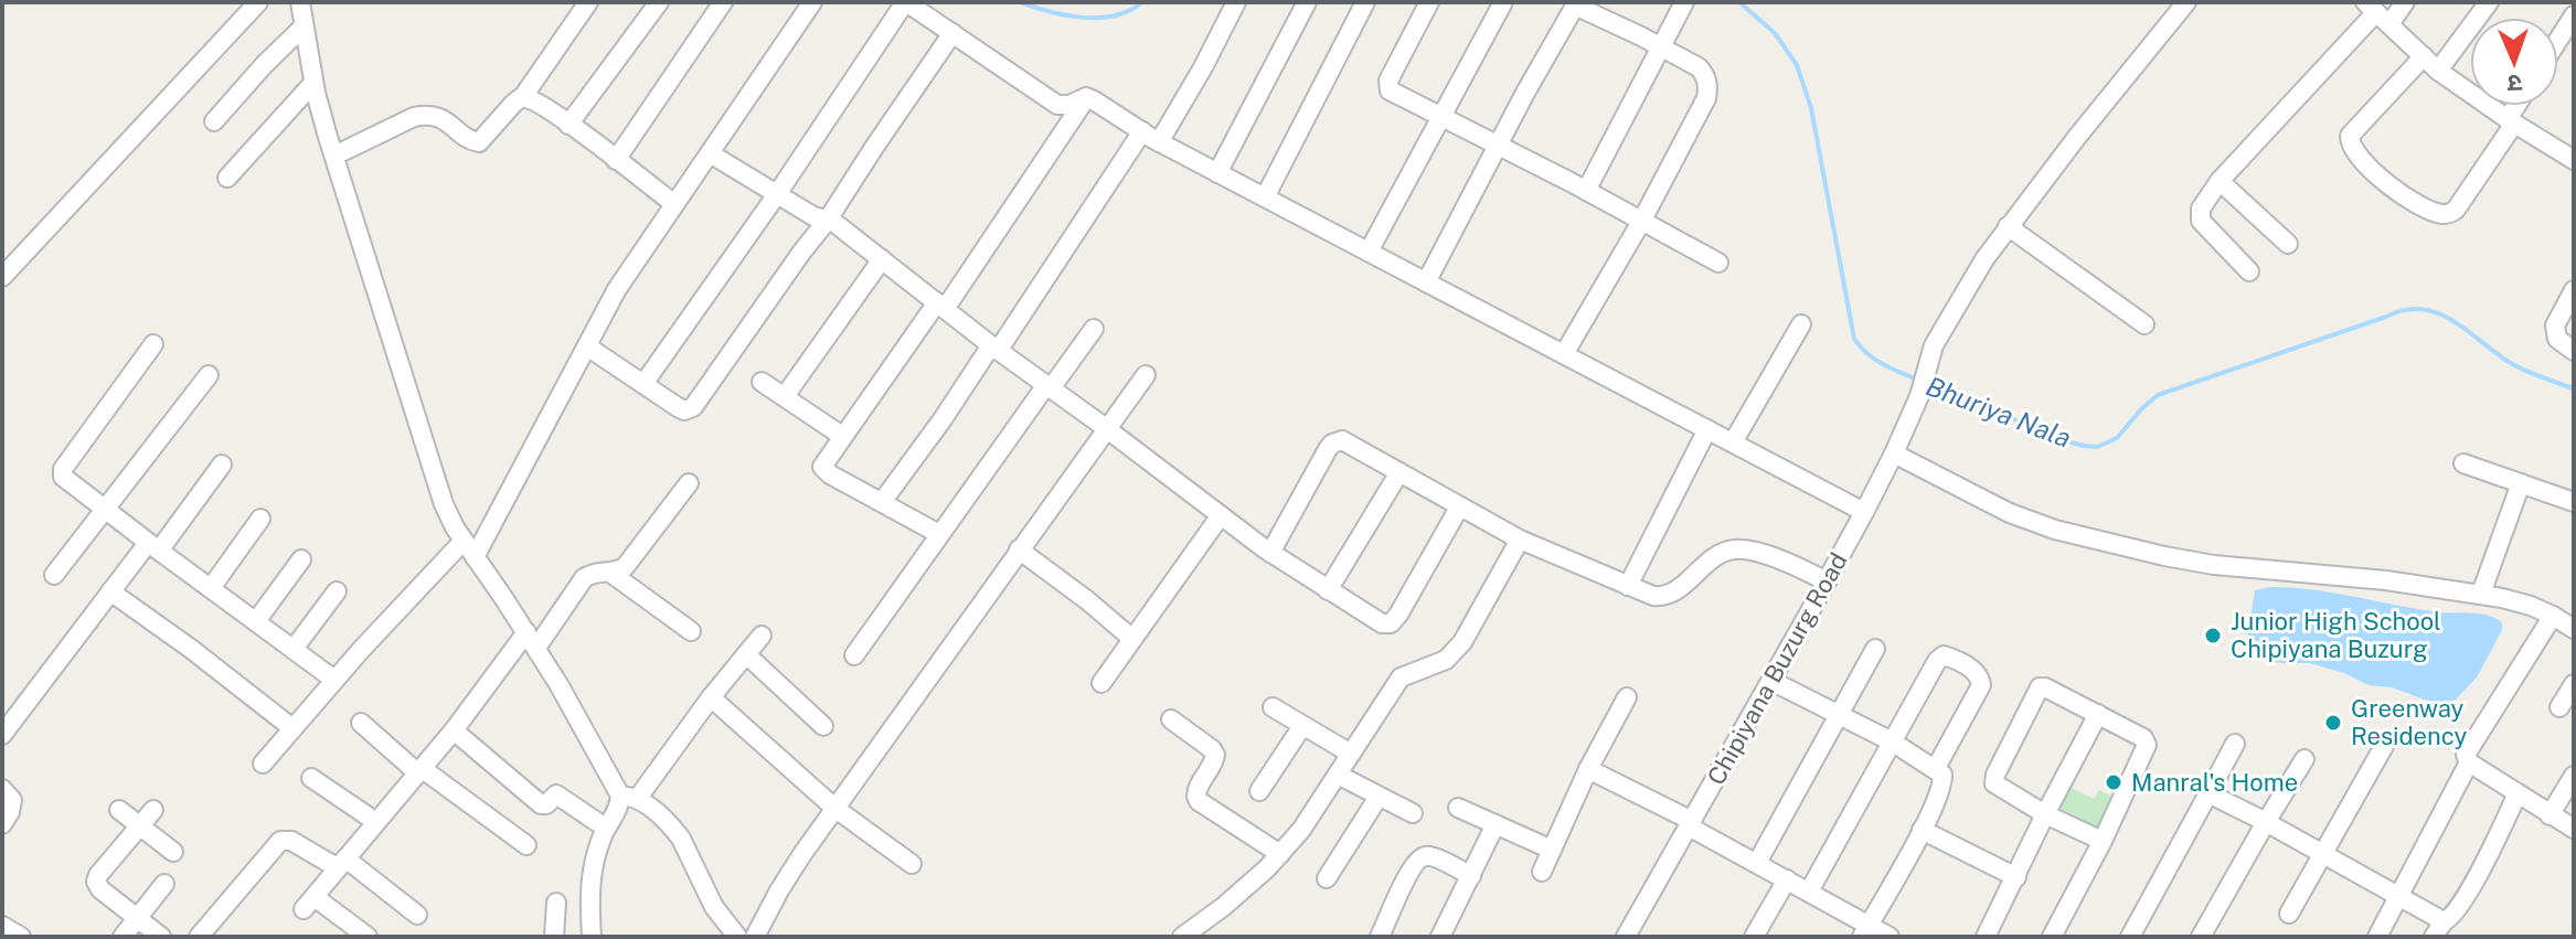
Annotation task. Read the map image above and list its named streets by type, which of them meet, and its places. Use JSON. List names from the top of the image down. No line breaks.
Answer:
{"streets":{"street":["Chipiyana Buzurg Road"]},"water":["Bhuriya Nala"],"places":["Junior High School Chipiyana Buzurg","Greenway Residency","Manral's Home"],"north":"bottom"}
